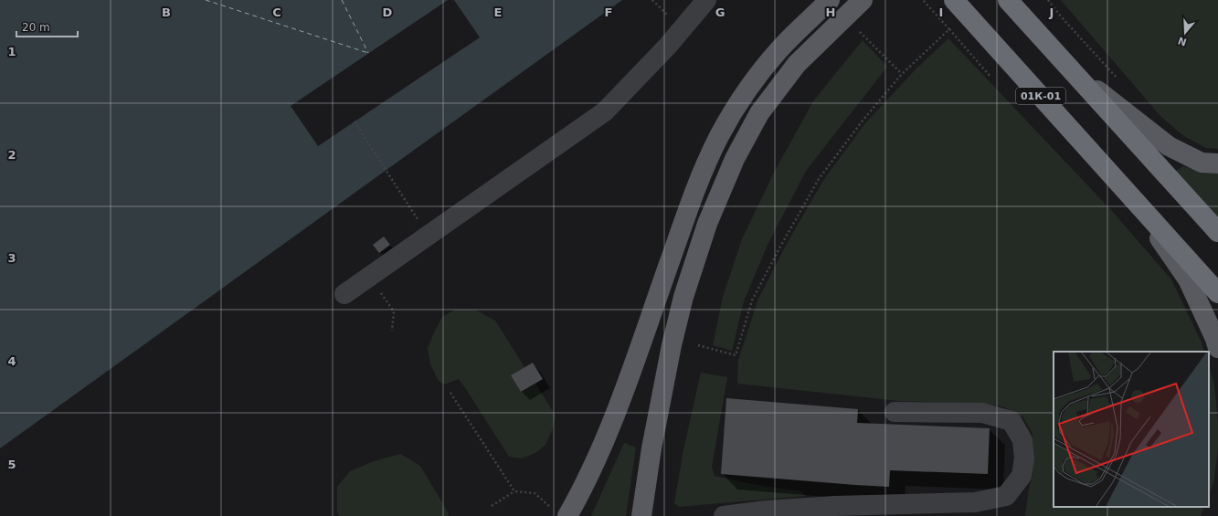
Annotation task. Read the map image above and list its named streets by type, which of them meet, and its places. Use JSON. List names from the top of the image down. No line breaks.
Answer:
{"streets":{"highway":["01К-01"]},"scale_bar":"20 m","north":"bottom","grid":{"columns":["B","C","D","E","F","G","H","I","J"],"rows":["1","2","3","4","5"]}}
